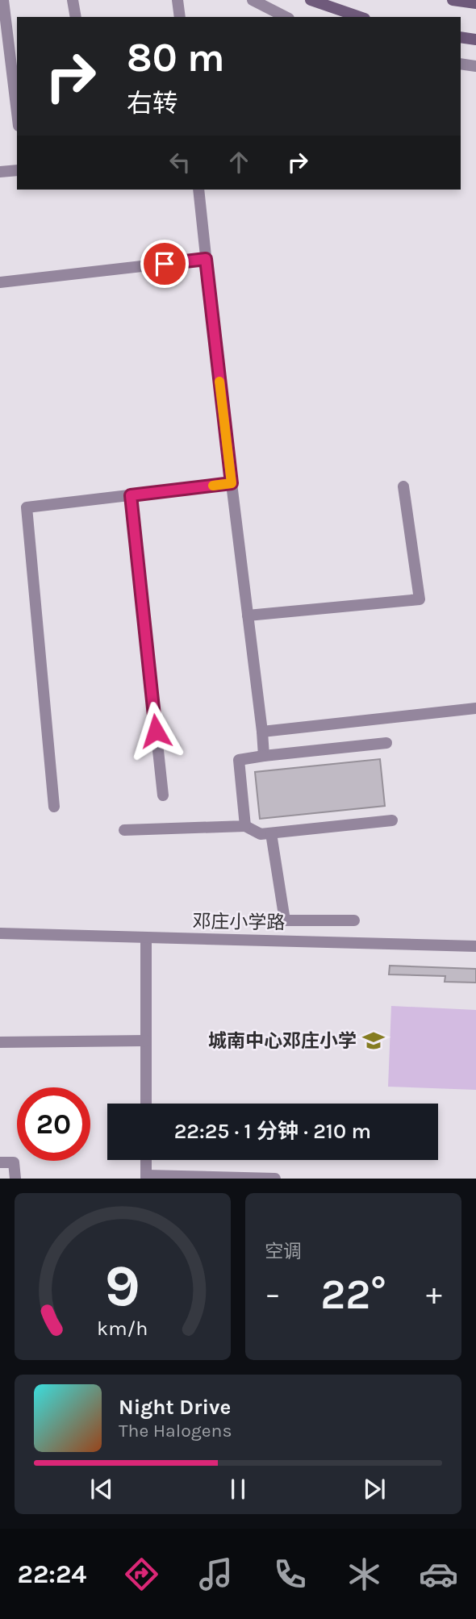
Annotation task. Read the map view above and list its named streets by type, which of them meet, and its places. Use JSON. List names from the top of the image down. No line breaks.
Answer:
{"streets":{"street":["邓庄小学路"]},"places":{"school or university":["城南中心邓庄小学"]},"page":{"turn":["80 m","右转"],"limit":"20","trip":"22:25 · 1 分钟 · 210 m","tile":"空调","heat":["−","22°","+"],"song":["Night Drive","The Halogens"],"tabs":"22:24","gauge":["9","km/h"]}}
